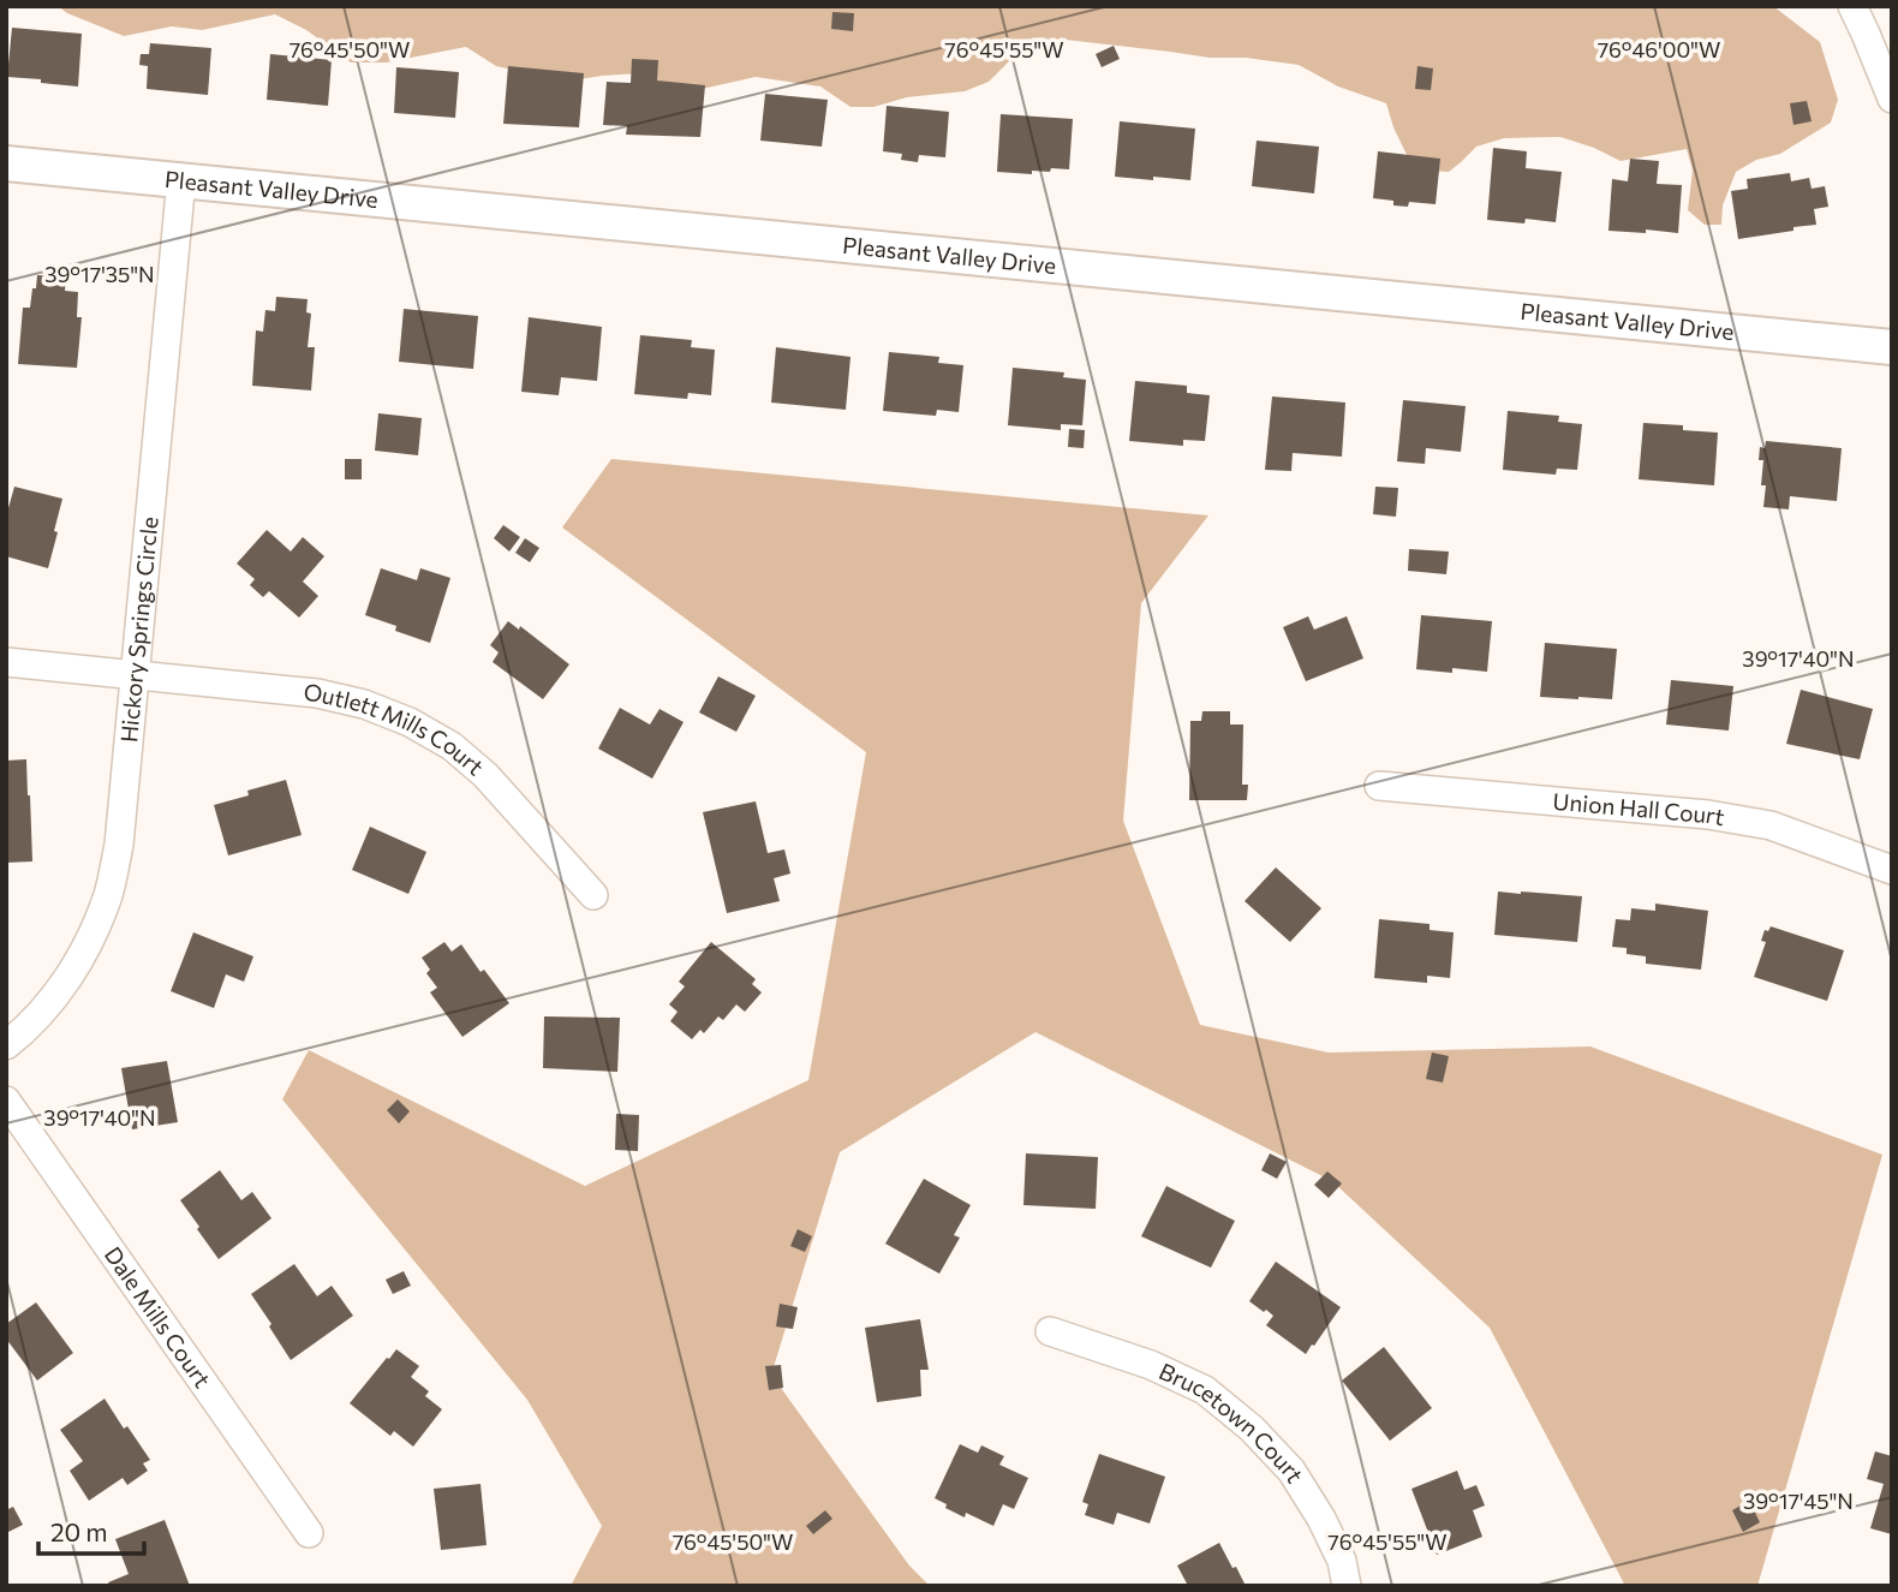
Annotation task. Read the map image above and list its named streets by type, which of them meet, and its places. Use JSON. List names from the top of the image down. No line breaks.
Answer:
{"streets":{"street":["Pleasant Valley Drive","Hickory Springs Circle","Outlett Mills Court","Union Hall Court","Dale Mills Court","Brucetown Court"]},"crossings":[["Pleasant Valley Drive","Hickory Springs Circle"],["Hickory Springs Circle","Outlett Mills Court"]],"scale_bar":"20 m","coordinates":["76°45'50\"W","76°45'55\"W","76°46'00\"W","39°17'35\"N","39°17'40\"N","39°17'45\"N"]}
